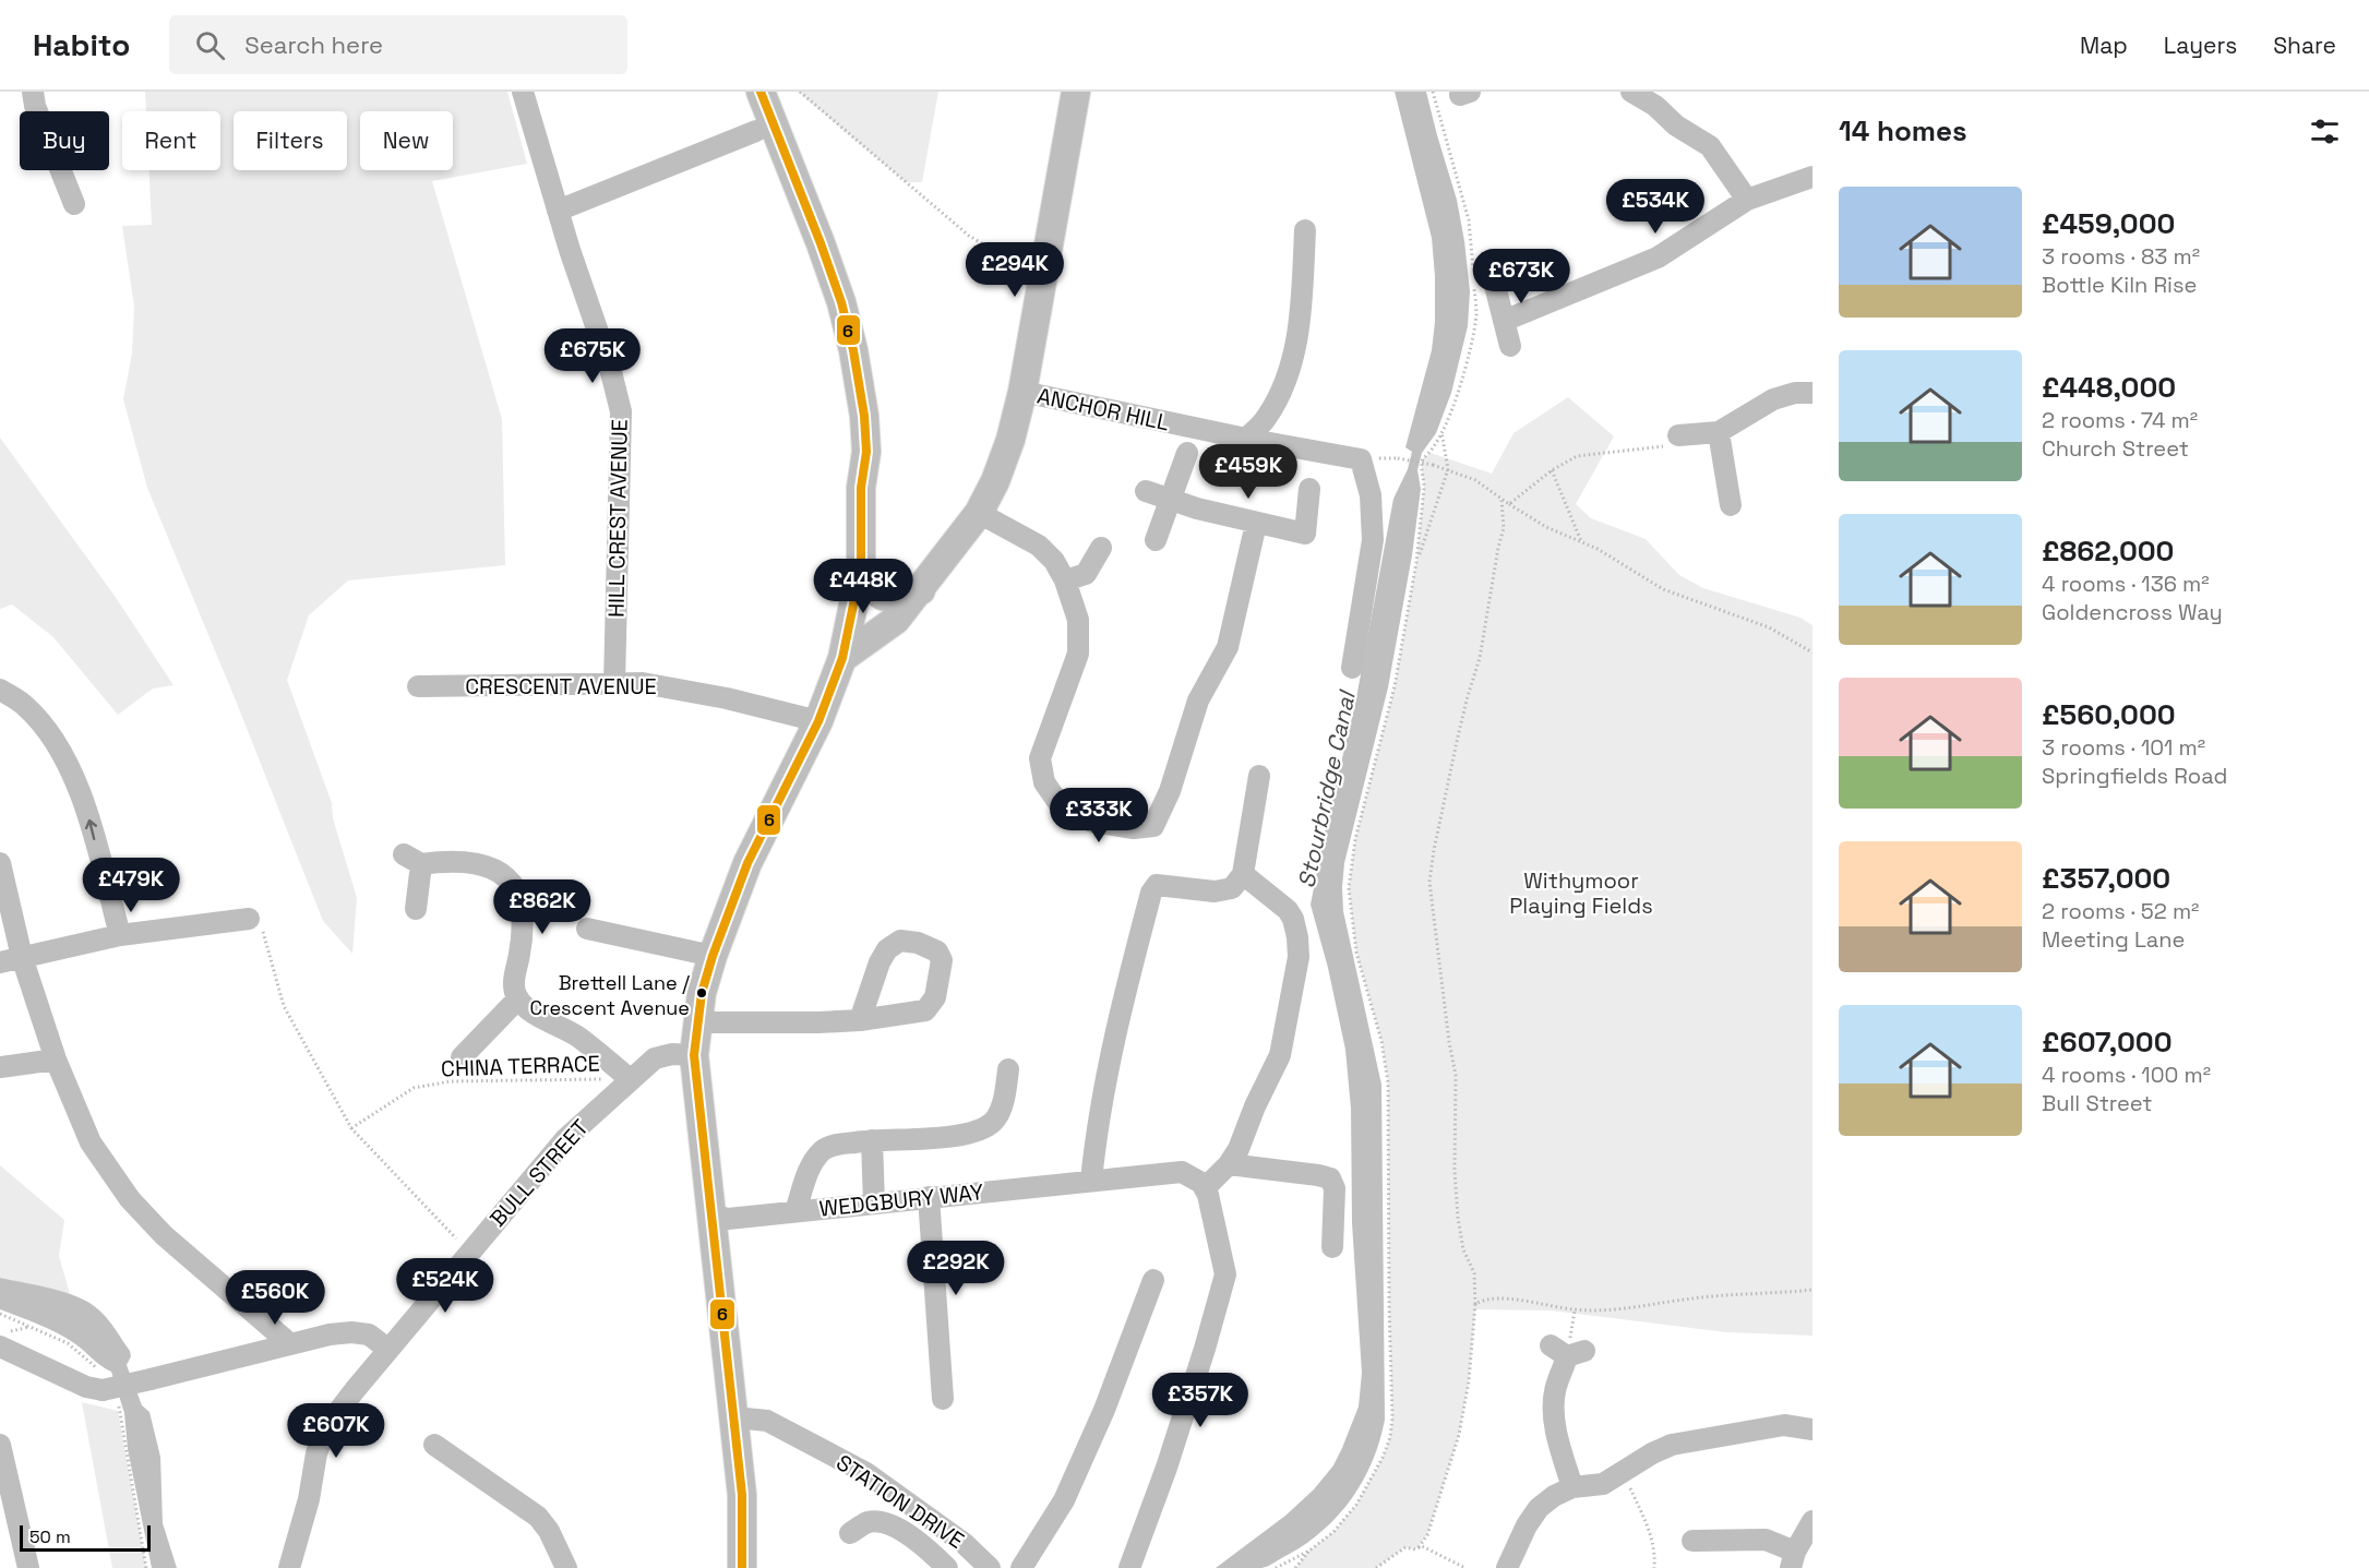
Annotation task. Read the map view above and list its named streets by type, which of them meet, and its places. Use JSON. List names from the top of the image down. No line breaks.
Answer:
{"streets":{"street":["ANCHOR HILL","HILL CREST AVENUE","CRESCENT AVENUE","BULL STREET","WEDGBURY WAY","STATION DRIVE"],"path":["CHINA TERRACE"]},"crossings":[["HILL CREST AVENUE","CRESCENT AVENUE"],["CHINA TERRACE","BULL STREET"]],"water":["Stourbridge Canal"],"parks":["Withymoor Playing Fields"],"places":["Brettell Lane / Crescent Avenue"],"lines":["transit line 6"],"scale_bar":"50 m","page":{"header":"Habito","search":"Search here","nav":["Map","Layers","Share"],"heading":"14 homes","chip":["Buy","Rent","Filters","New"],"list":[{"name":"£459,000","note":"3 rooms · 83 m² · Bottle Kiln Rise"},{"name":"£448,000","note":"2 rooms · 74 m² · Church Street"},{"name":"£862,000","note":"4 rooms · 136 m² · Goldencross Way"},{"name":"£560,000","note":"3 rooms · 101 m² · Springfields Road"},{"name":"£357,000","note":"2 rooms · 52 m² · Meeting Lane"},{"name":"£607,000","note":"4 rooms · 100 m² · Bull Street"}],"price":["£534K","£294K","£673K","£675K","£459K","£448K","£333K","£479K","£862K","£292K","£524K","£560K","£357K","£607K"],"scale":"50 m"}}
